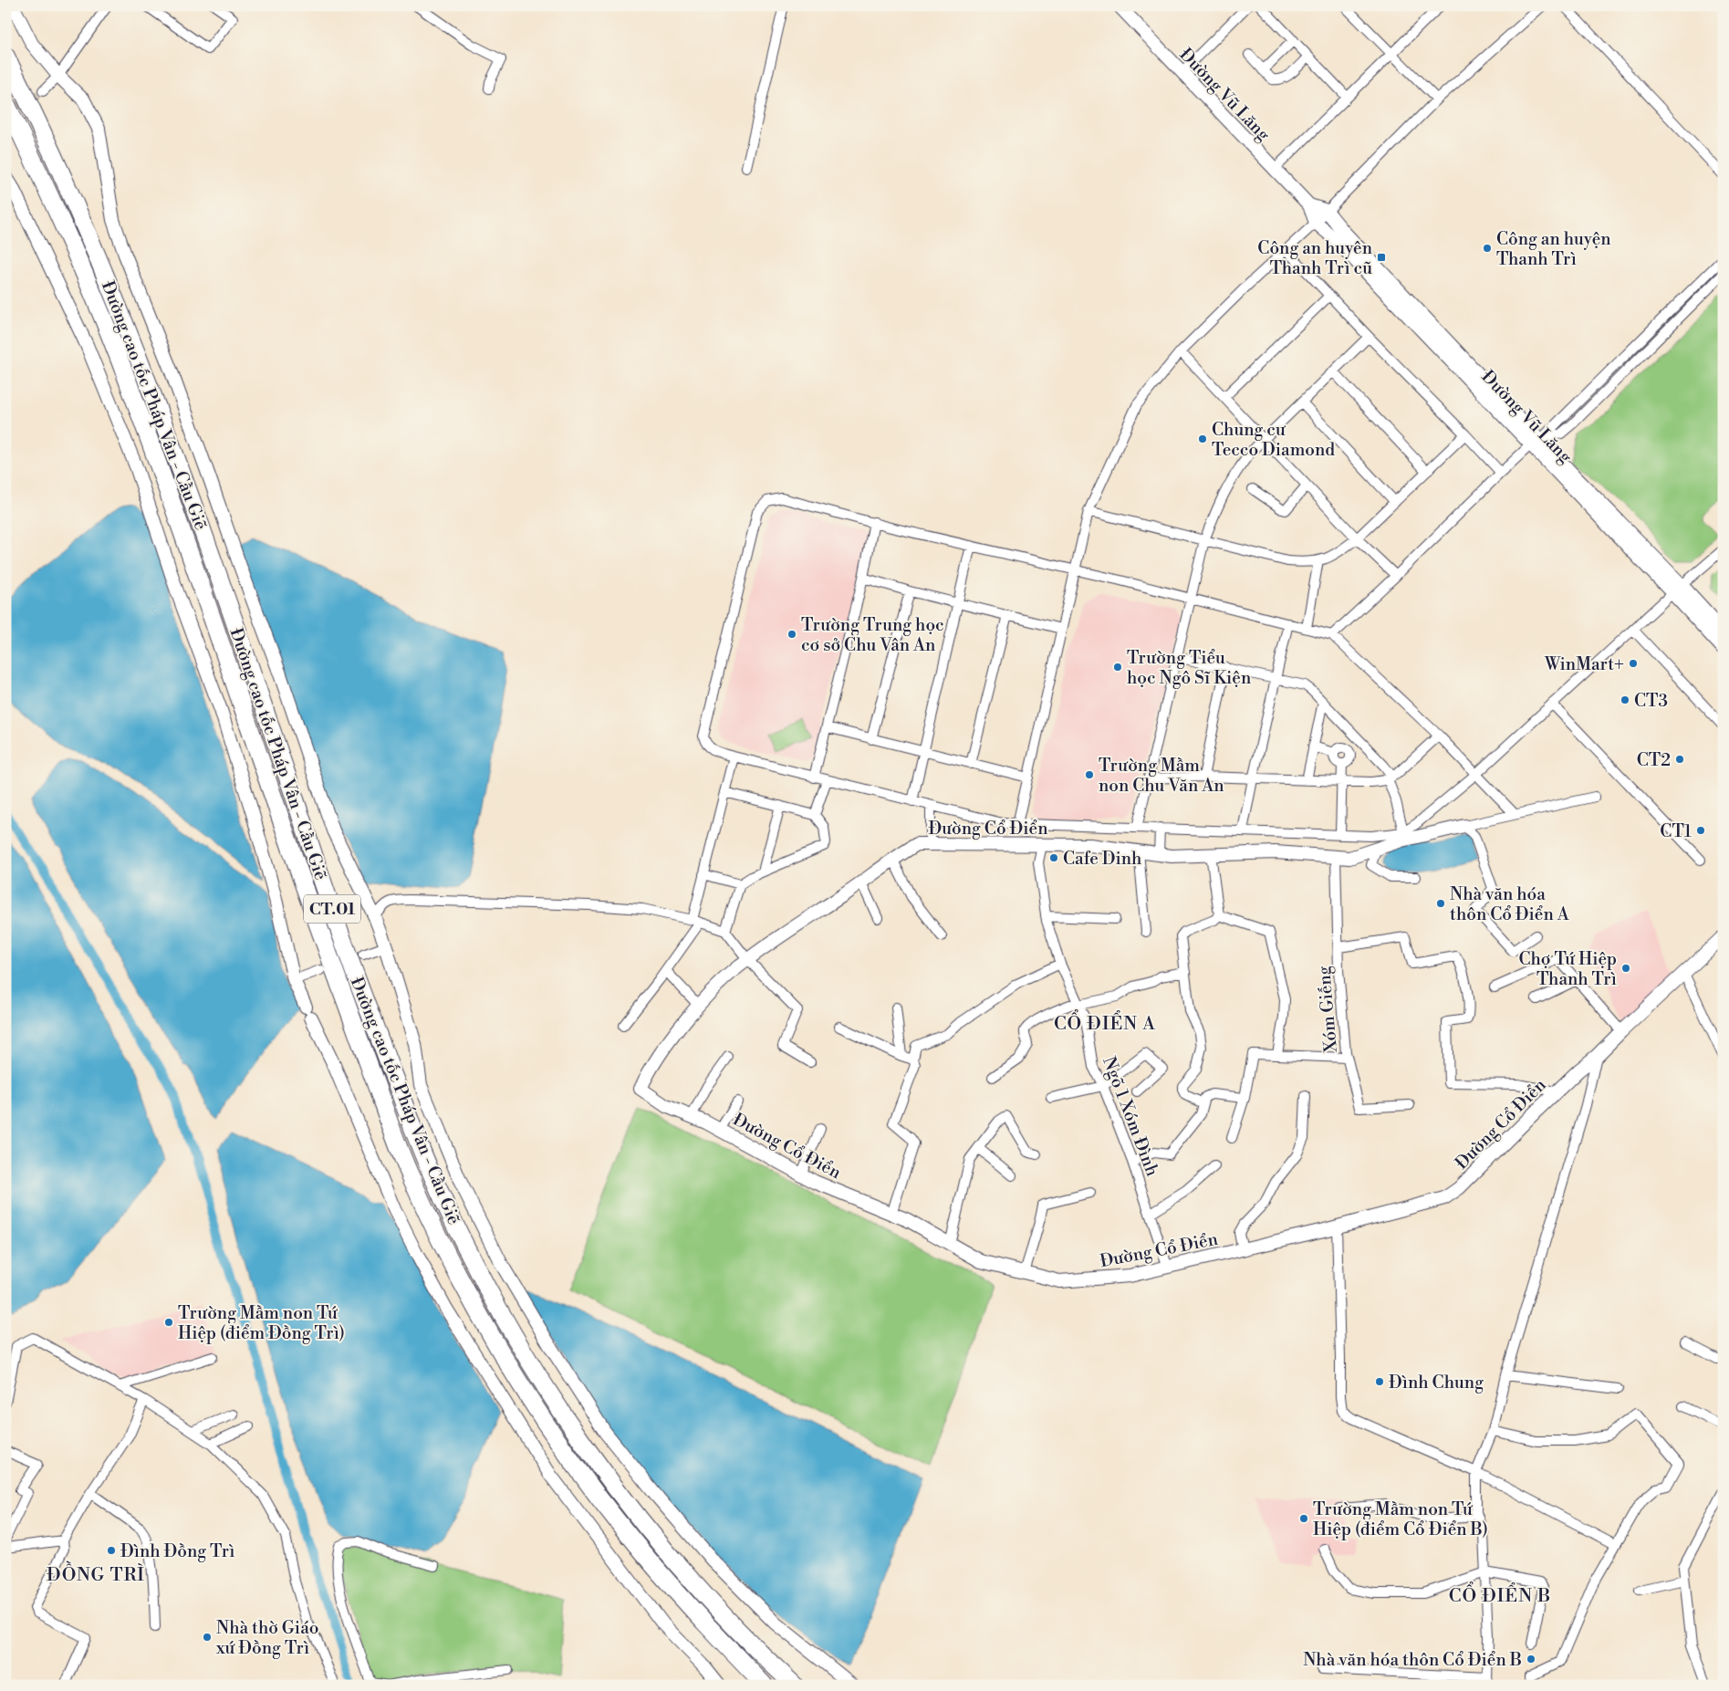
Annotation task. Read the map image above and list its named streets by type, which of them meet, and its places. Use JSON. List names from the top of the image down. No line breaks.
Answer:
{"streets":{"highway":["Đường cao tốc Pháp Vân - Cầu Giẽ","CT.01"],"street":["Đường Vũ Lăng","Đường Cổ Điển","Xóm Giếng","Ngõ 1 Xóm Đình"]},"crossings":[["Đường Cổ Điển","Xóm Giếng"],["Đường Cổ Điển","Ngõ 1 Xóm Đình"]],"districts":["CỔ ĐIỂN A","ĐỒNG TRÌ","CỔ ĐIỂN B"],"places":{"other":["Công an huyện Thanh Trì","Chung cư Tecco Diamond","Trường Trung học cơ sở Chu Vân An","WinMart+","Trường Tiểu học Ngô Sĩ Kiện","CT3","CT2","Trường Mầm non Chu Văn An","CT1","Cafe Dinh","Nhà văn hóa thôn Cổ Điển A","Chợ Tứ Hiệp Thanh Trì","Trường Mầm non Tứ Hiệp (điểm Đồng Trì)","Đình Chung","Trường Mầm non Tứ Hiệp (điểm Cổ Điển B)","Đình Đồng Trì","Nhà thờ Giáo xứ Đồng Trì","Nhà văn hóa thôn Cổ Điển B"],"transit":["Công an huyên Thanh Trì cũ"]}}
